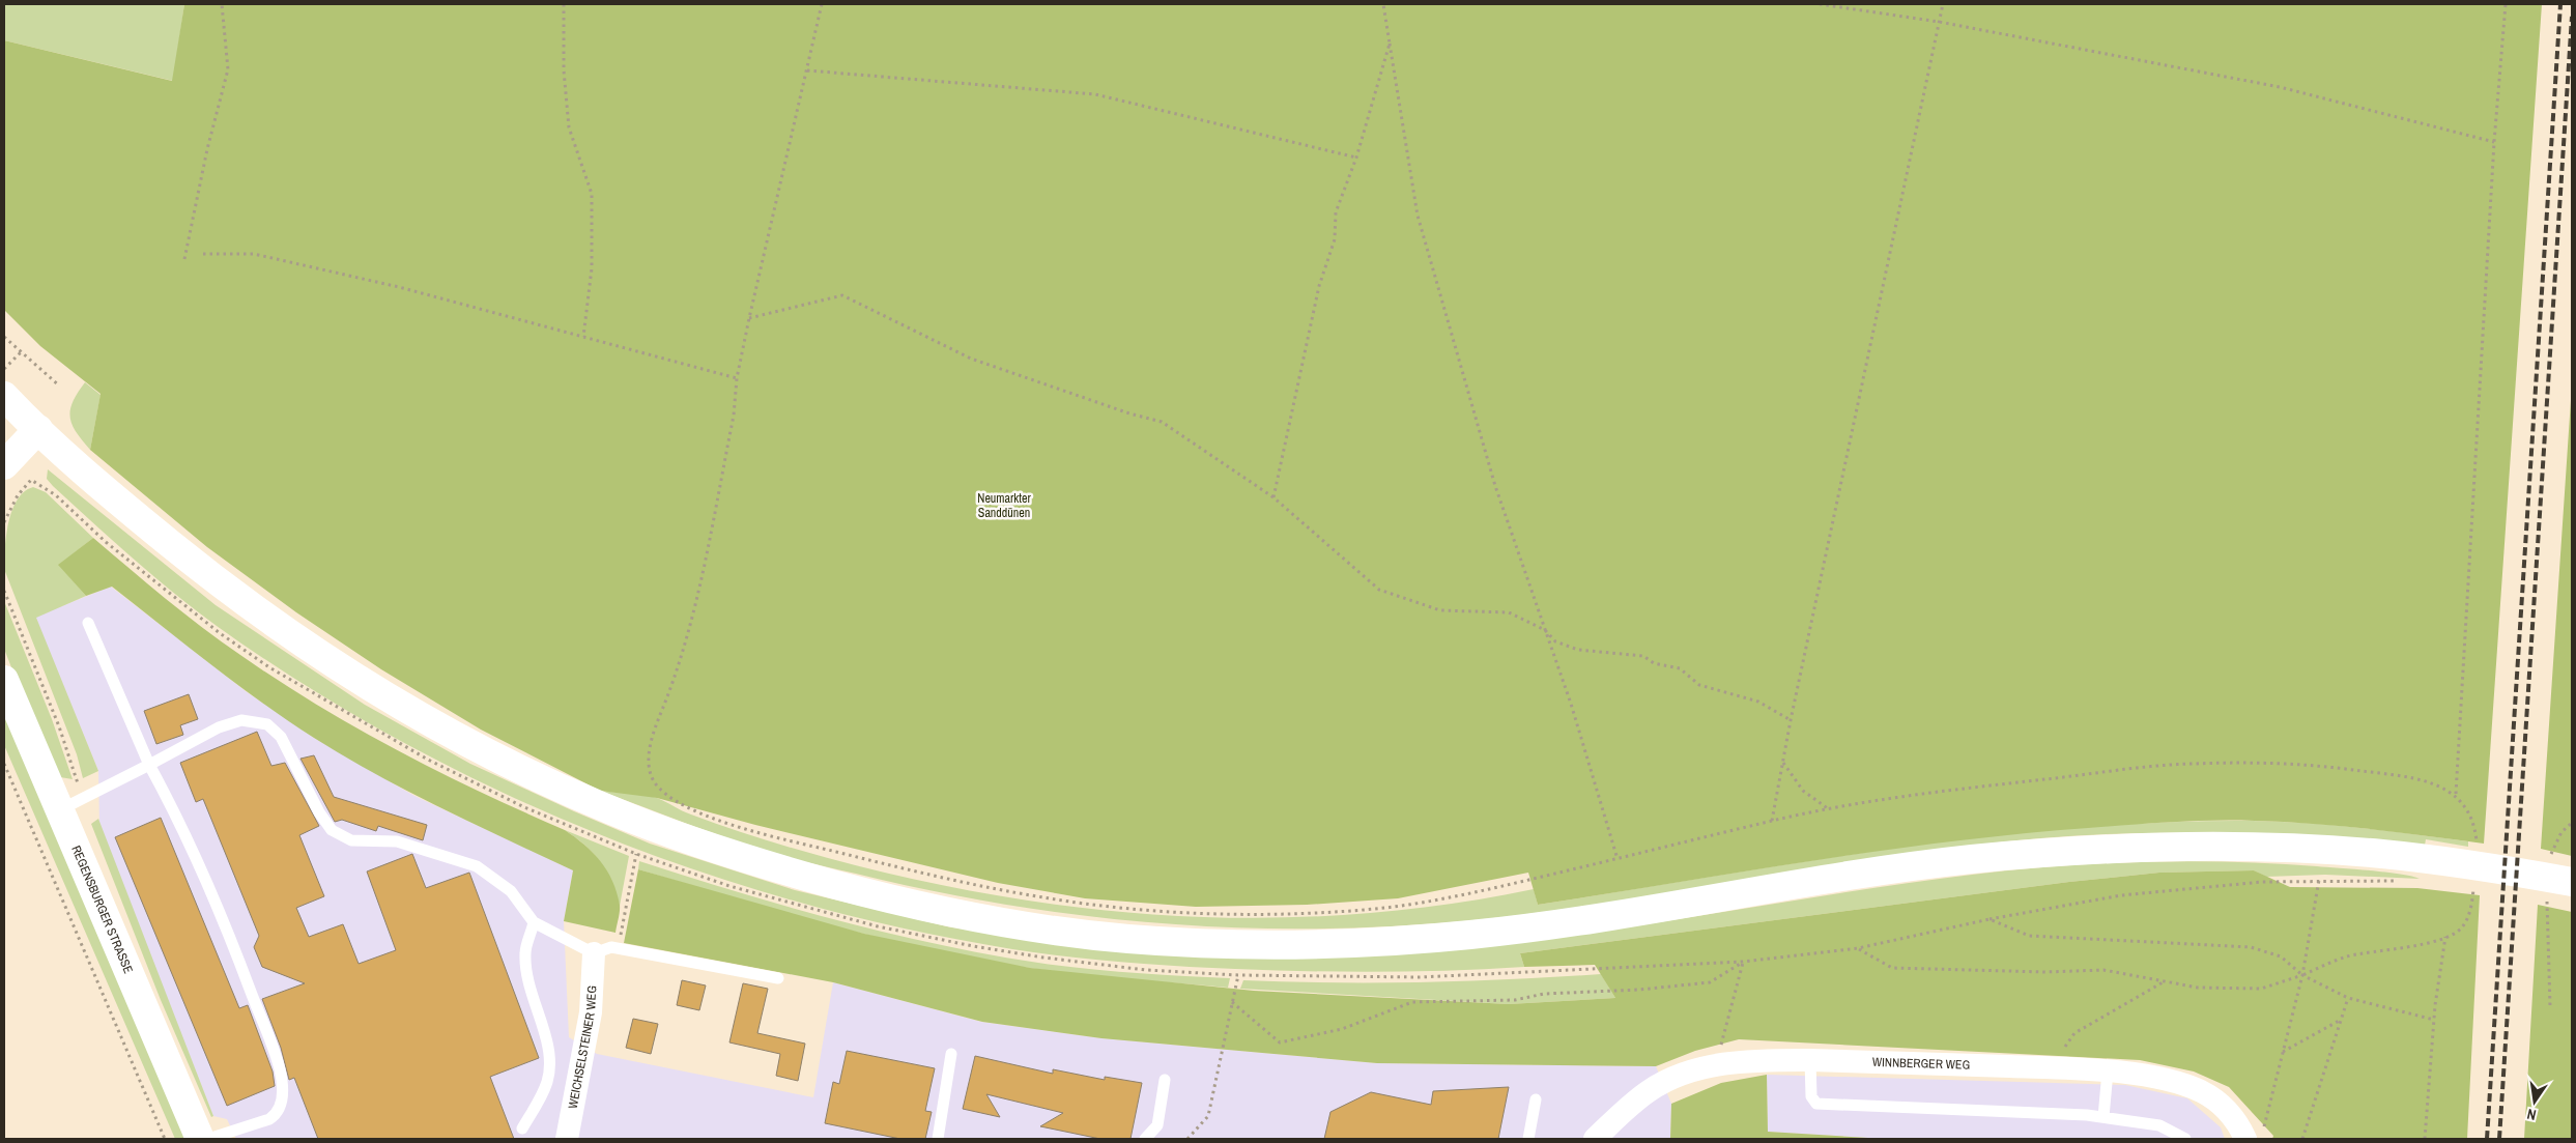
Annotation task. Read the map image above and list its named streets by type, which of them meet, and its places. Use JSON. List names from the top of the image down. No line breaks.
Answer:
{"streets":{"main road":["REGENSBURGER STRASSE"],"street":["WEICHSELSTEINER WEG","WINNBERGER WEG"]},"parks":["Neumarkter Sanddünen"],"north":"bottom"}
